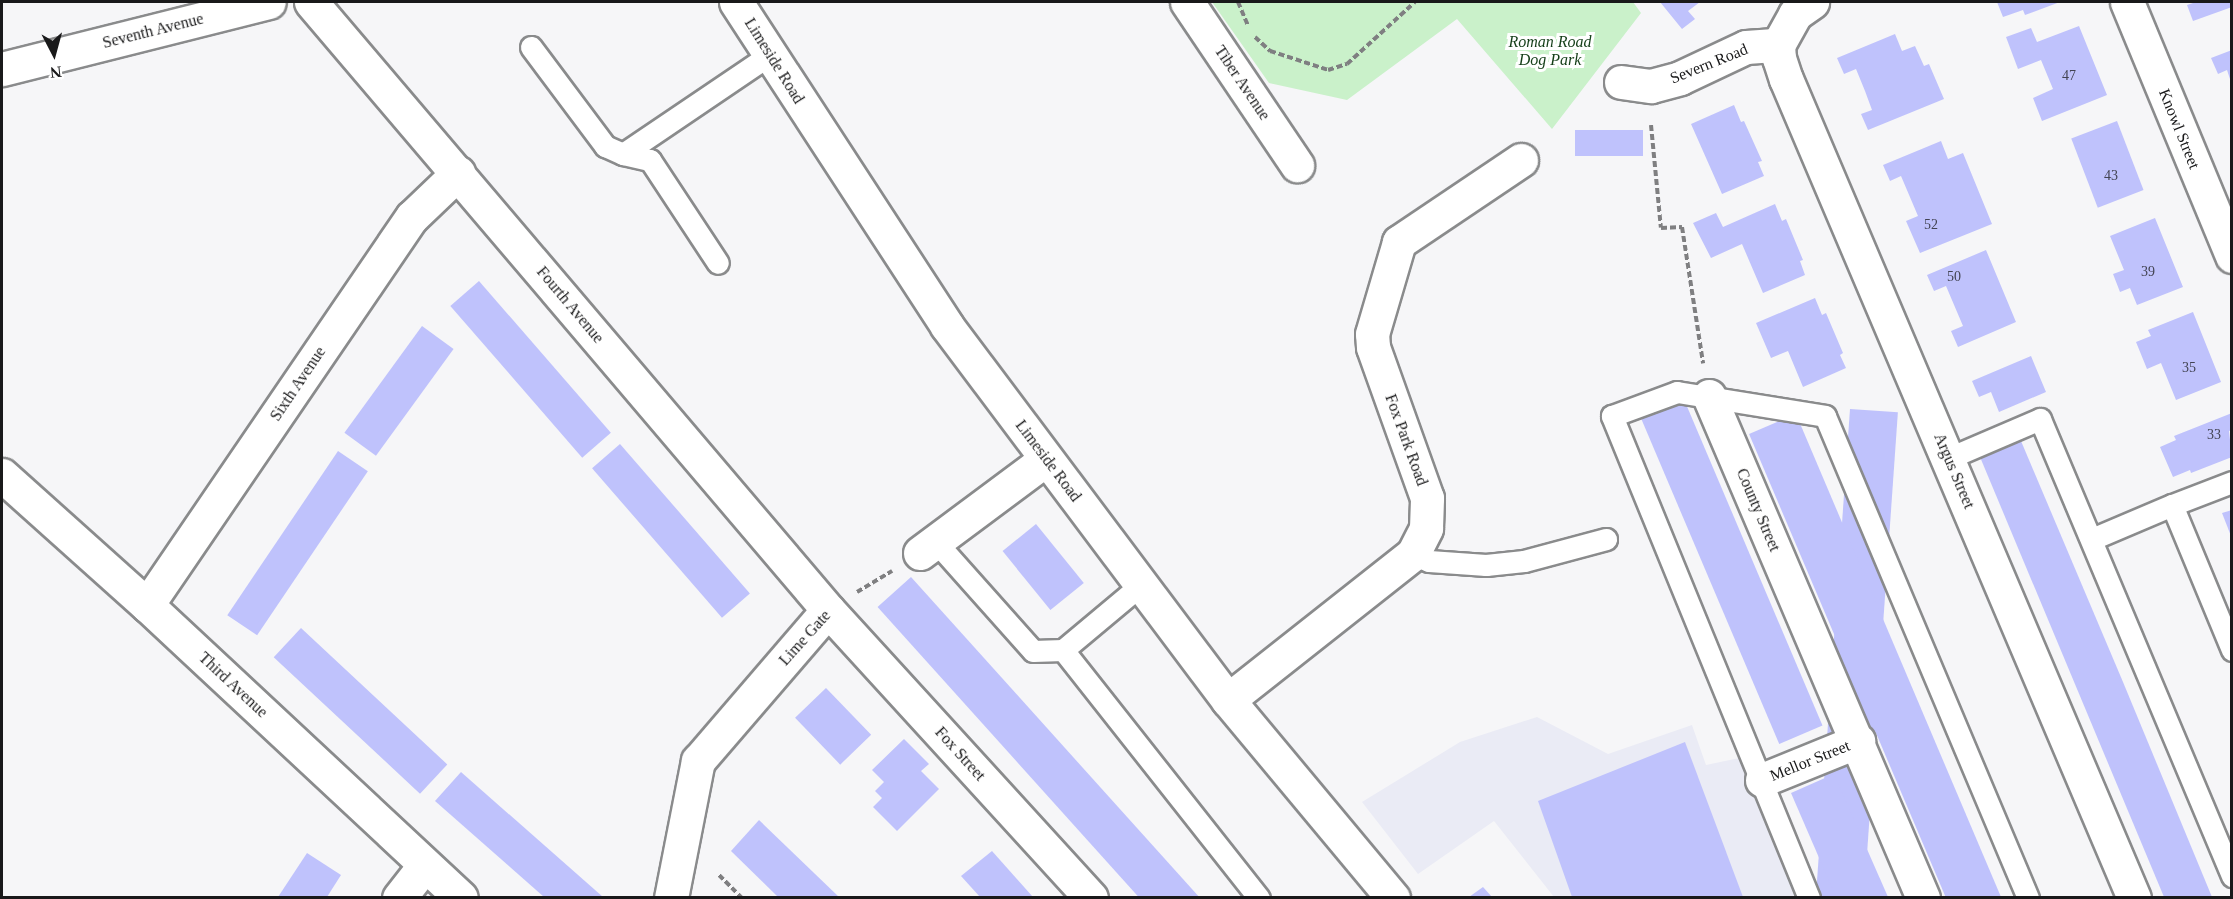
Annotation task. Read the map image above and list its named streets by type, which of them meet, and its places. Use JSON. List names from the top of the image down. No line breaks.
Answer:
{"streets":{"street":["Seventh Avenue","Limeside Road","Severn Road","Tiber Avenue","Knowl Street","Fourth Avenue","Sixth Avenue","Fox Park Road","Argus Street","County Street","Lime Gate","Third Avenue","Fox Street","Mellor Street"]},"crossings":[["Limeside Road","Fox Park Road"],["Severn Road","Argus Street"],["Fourth Avenue","Sixth Avenue"],["Fourth Avenue","Lime Gate"],["Fourth Avenue","Fox Street"],["Sixth Avenue","Third Avenue"],["County Street","Mellor Street"],["Lime Gate","Fox Street"]],"parks":["Roman Road Dog Park"],"house_numbers":["47","43","52","39","50","35","33"],"north":"bottom"}
